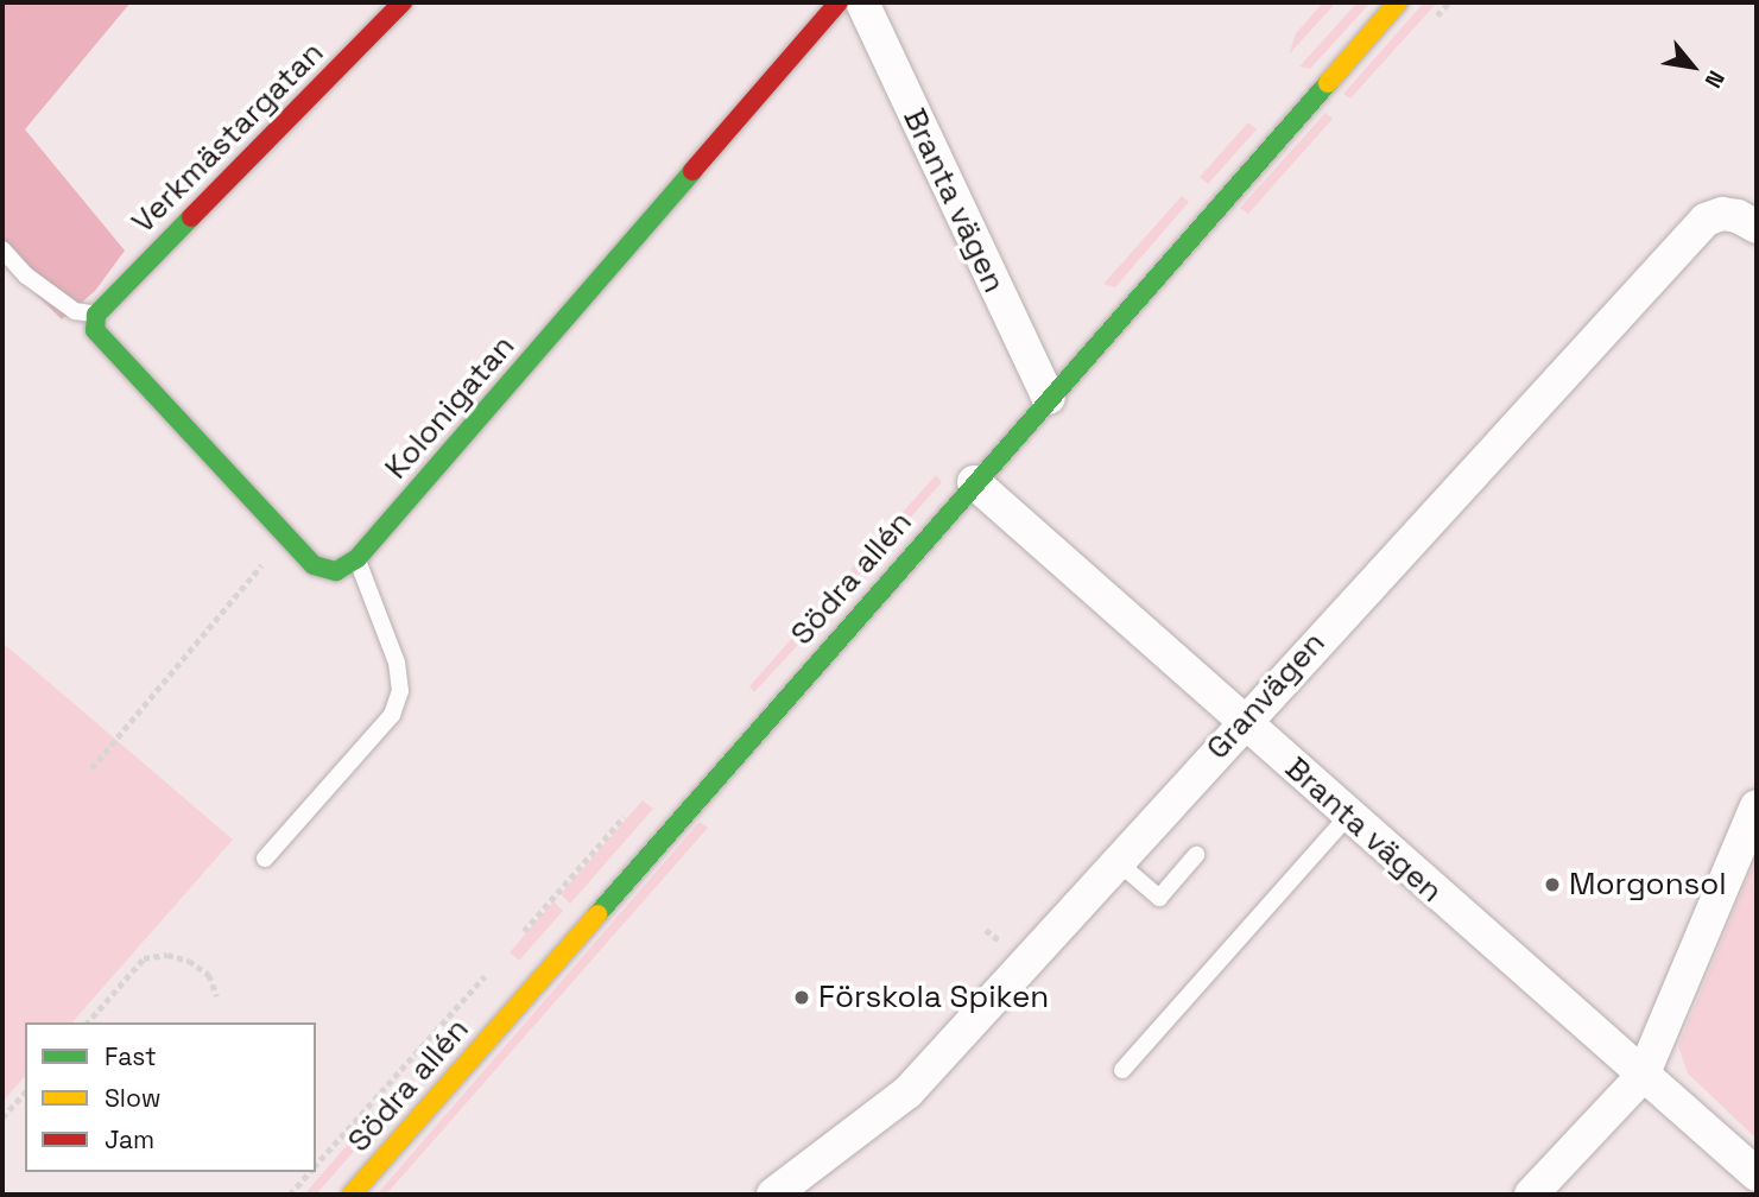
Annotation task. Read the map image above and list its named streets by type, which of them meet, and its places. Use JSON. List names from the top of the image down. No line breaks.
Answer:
{"streets":{"street":["Verkmästargatan","Branta vägen","Kolonigatan","Södra allén","Granvägen"]},"crossings":[["Branta vägen","Södra allén"],["Branta vägen","Granvägen"]],"places":["Morgonsol","Förskola Spiken"],"legend":["Fast","Slow","Jam"],"north":"bottom right"}
